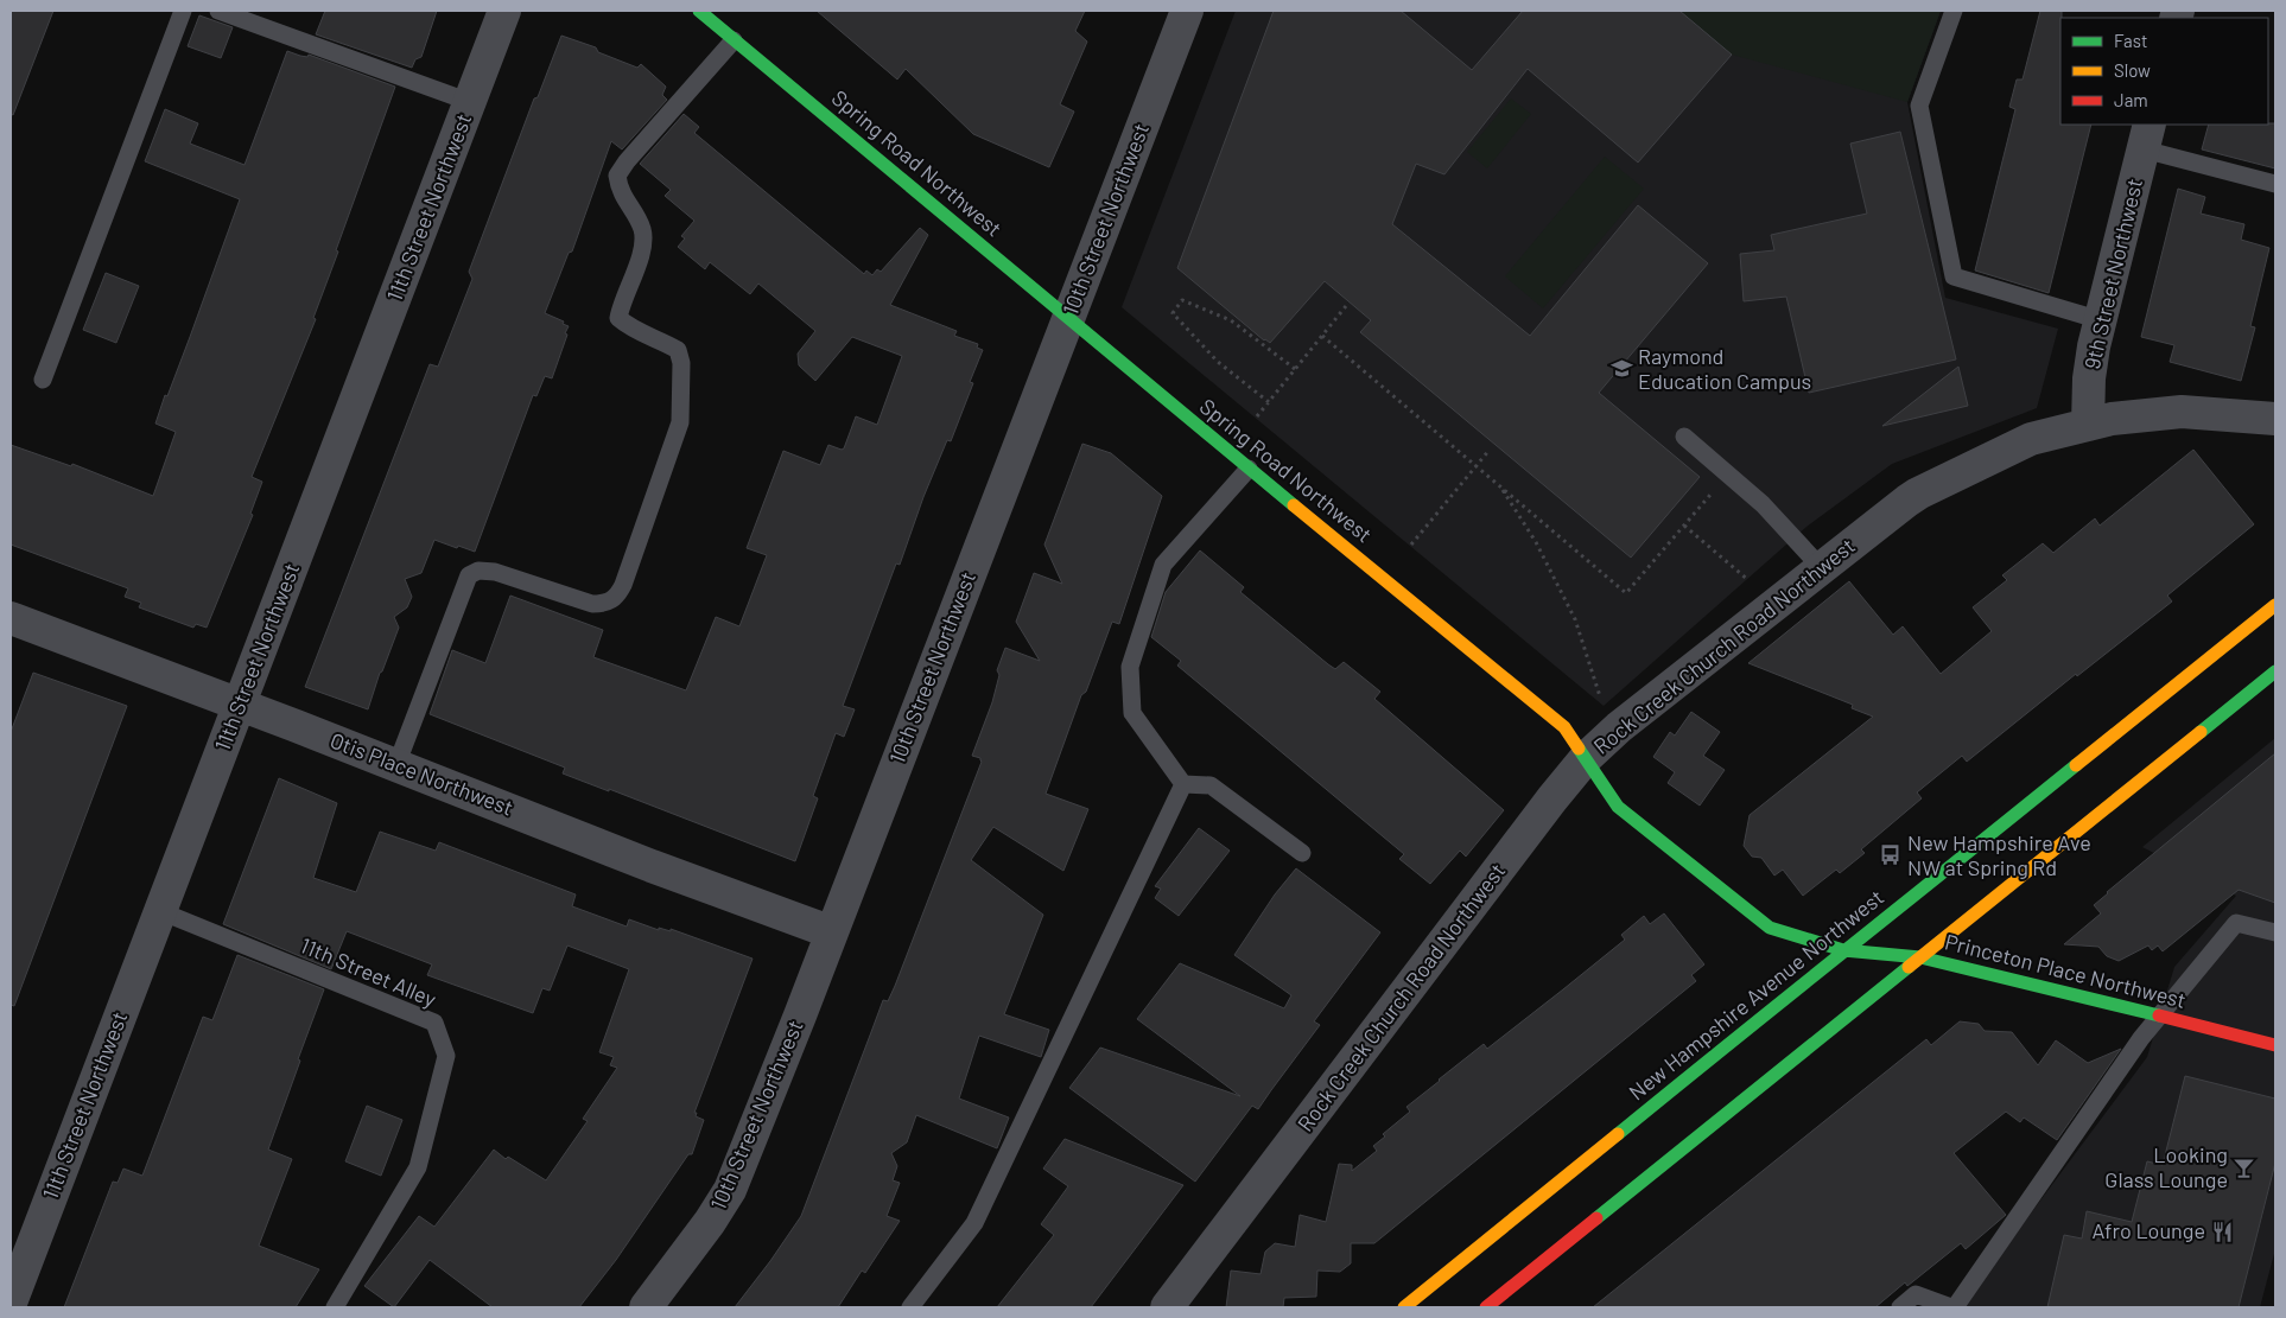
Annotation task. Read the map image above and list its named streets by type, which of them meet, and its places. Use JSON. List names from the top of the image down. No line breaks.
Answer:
{"streets":{"main road":["Spring Road Northwest","Princeton Place Northwest","New Hampshire Avenue Northwest"],"street":["11th Street Northwest","10th Street Northwest","9th Street Northwest","Rock Creek Church Road Northwest","Otis Place Northwest"],"lane":["11th Street Alley"]},"crossings":[["Spring Road Northwest","10th Street Northwest"],["Spring Road Northwest","Rock Creek Church Road Northwest"],["Spring Road Northwest","Princeton Place Northwest"],["Spring Road Northwest","New Hampshire Avenue Northwest"],["11th Street Northwest","Otis Place Northwest"],["11th Street Northwest","11th Street Alley"],["10th Street Northwest","Otis Place Northwest"],["9th Street Northwest","Rock Creek Church Road Northwest"],["Princeton Place Northwest","New Hampshire Avenue Northwest"]],"places":{"school or university":["Raymond Education Campus"],"bus stop":["New Hampshire Ave NW at Spring Rd"],"bar":["Looking Glass Lounge"],"restaurant":["Afro Lounge"]},"legend":["Fast","Slow","Jam"]}
